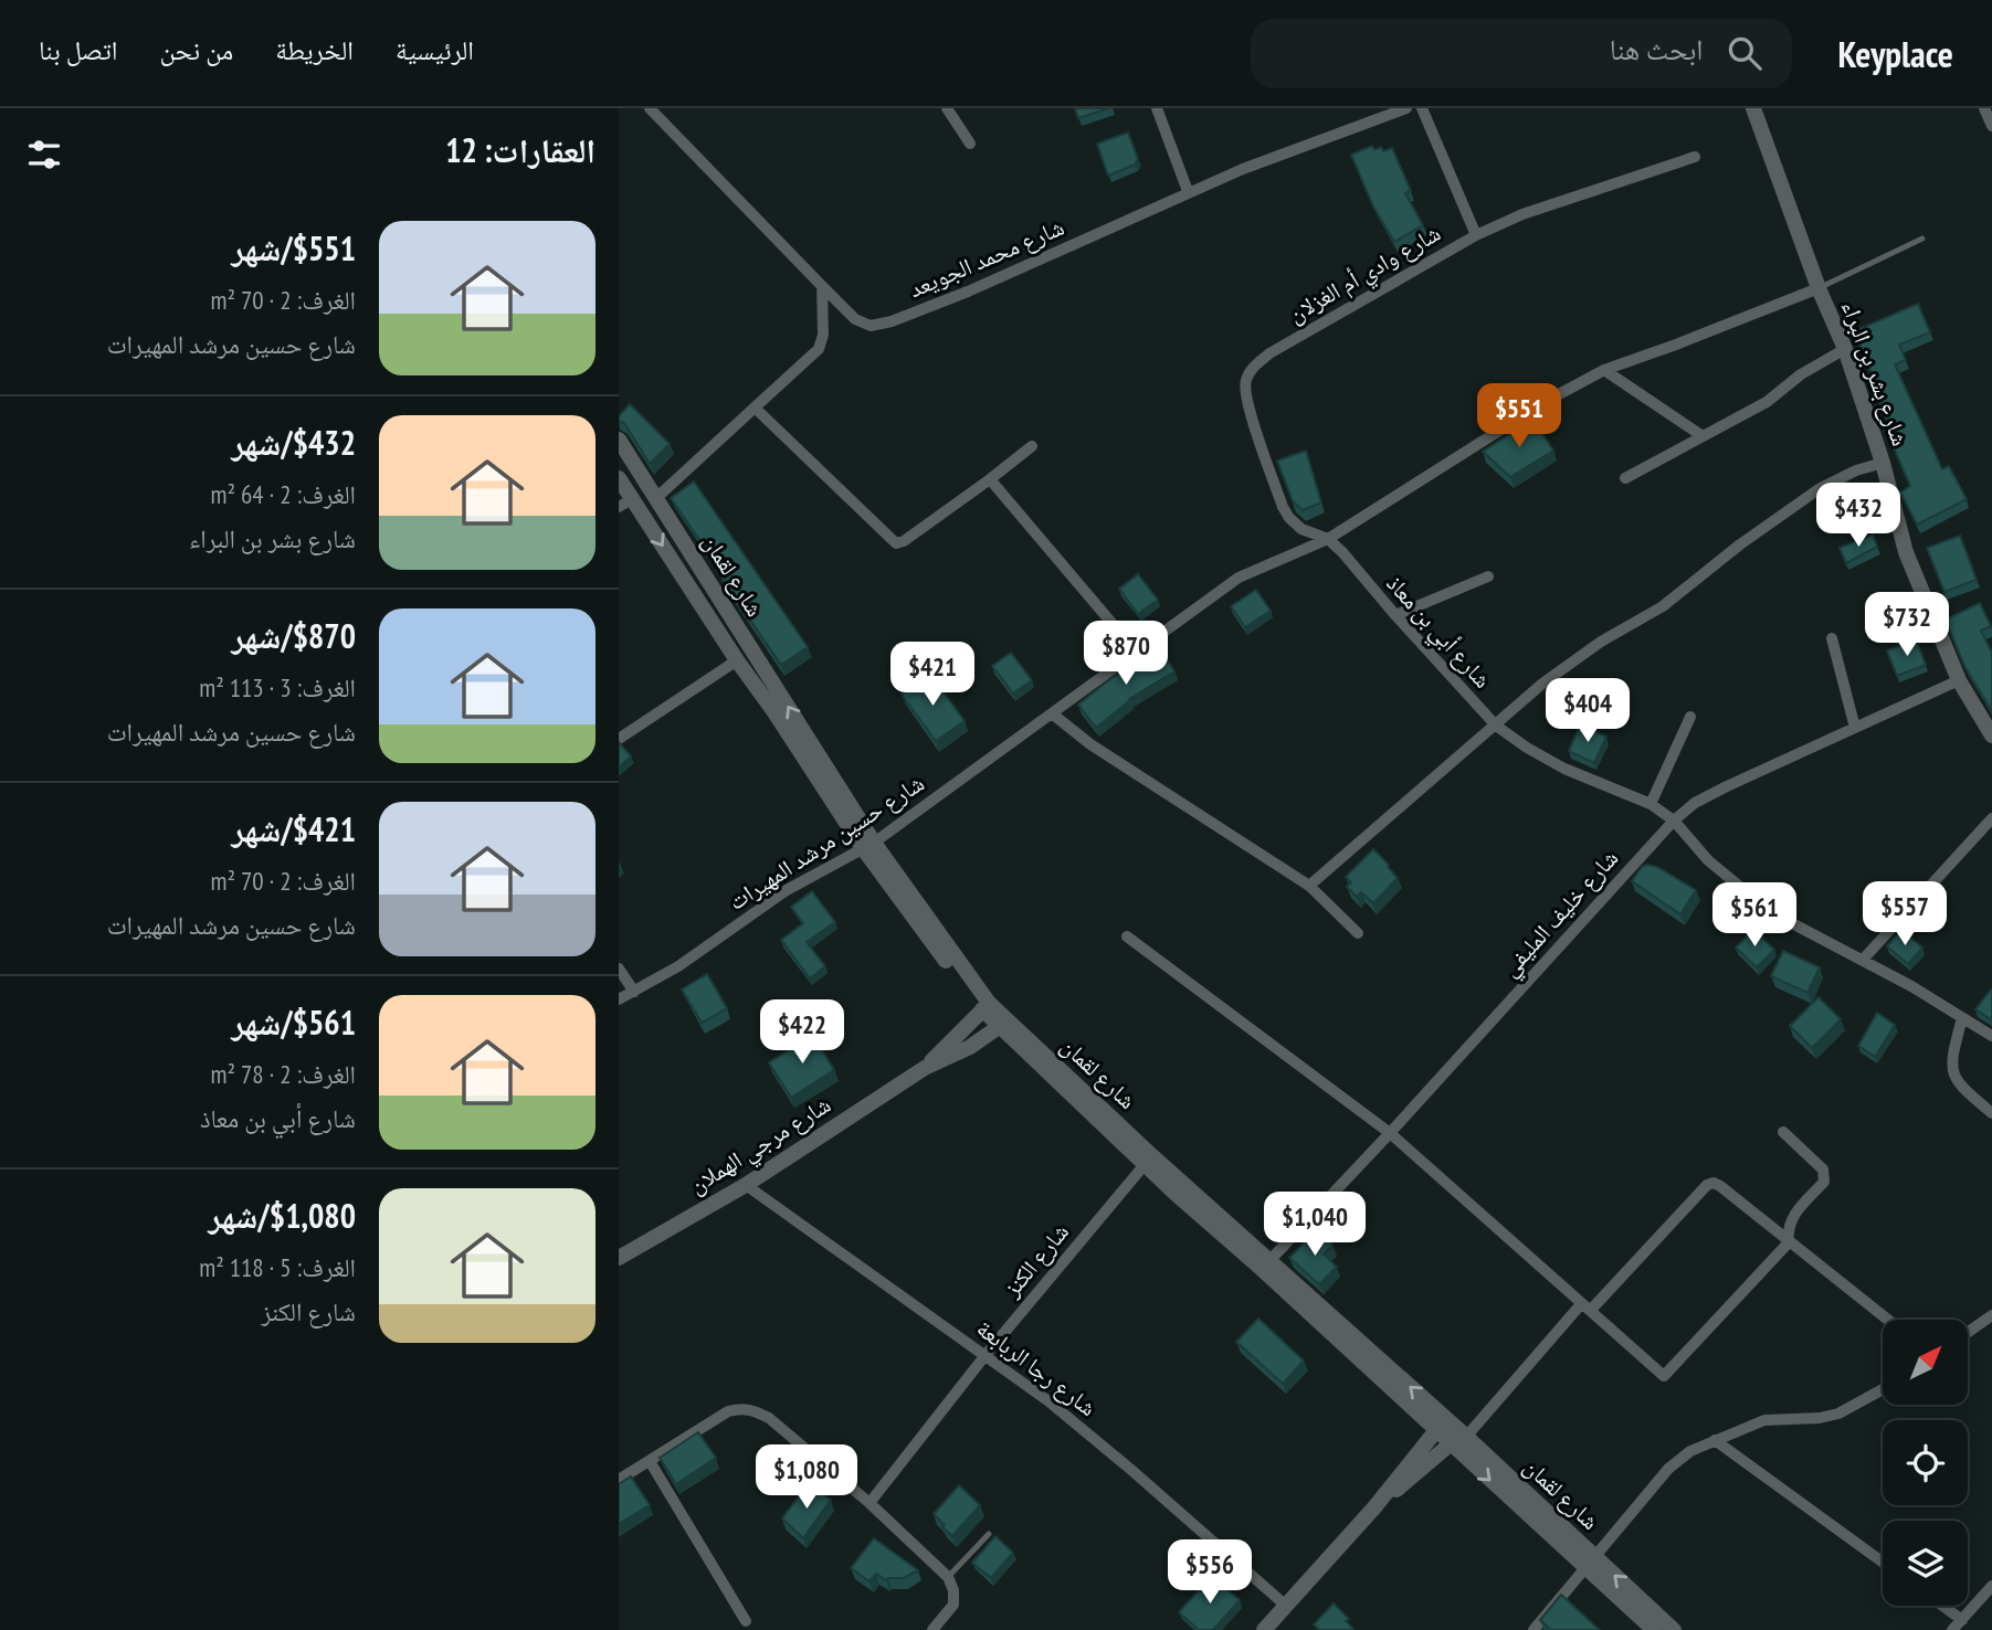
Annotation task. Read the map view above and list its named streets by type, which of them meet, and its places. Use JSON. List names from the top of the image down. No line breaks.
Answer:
{"streets":{"street":["شارع محمد الجويعد","شارع وادي أم الغزلان","شارع بشر بن البراء","شارع لقمان","شارع أبي بن معاذ","شارع حسين مرشد المهيرات","شارع خليف المليفي","شارع مرجي الهملان","شارع الكنز","شارع رجا الربابعة"]},"crossings":[["شارع وادي أم الغزلان","شارع أبي بن معاذ"],["شارع وادي أم الغزلان","شارع حسين مرشد المهيرات"],["شارع بشر بن البراء","شارع حسين مرشد المهيرات"],["شارع بشر بن البراء","شارع خليف المليفي"],["شارع لقمان","شارع حسين مرشد المهيرات"],["شارع لقمان","شارع خليف المليفي"],["شارع لقمان","شارع مرجي الهملان"],["شارع لقمان","شارع الكنز"],["شارع أبي بن معاذ","شارع حسين مرشد المهيرات"],["شارع أبي بن معاذ","شارع خليف المليفي"],["شارع مرجي الهملان","شارع رجا الربابعة"],["شارع الكنز","شارع رجا الربابعة"]],"north":"top right","page":{"header":"Keyplace","search":"ابحث هنا","nav":["الرئيسية","الخريطة","من نحن","اتصل بنا"],"heading":"العقارات: 12","list":[{"name":"$551/شهر","note":"الغرف: 2 · 70 m² · شارع حسين مرشد المهيرات"},{"name":"$432/شهر","note":"الغرف: 2 · 64 m² · شارع بشر بن البراء"},{"name":"$870/شهر","note":"الغرف: 3 · 113 m² · شارع حسين مرشد المهيرات"},{"name":"$421/شهر","note":"الغرف: 2 · 70 m² · شارع حسين مرشد المهيرات"},{"name":"$561/شهر","note":"الغرف: 2 · 78 m² · شارع أبي بن معاذ"},{"name":"$1,080/شهر","note":"الغرف: 5 · 118 m² · شارع الكنز"}],"price":["$551","$432","$732","$870","$421","$404","$557","$561","$422","$1,040","$1,080","$556"]}}
